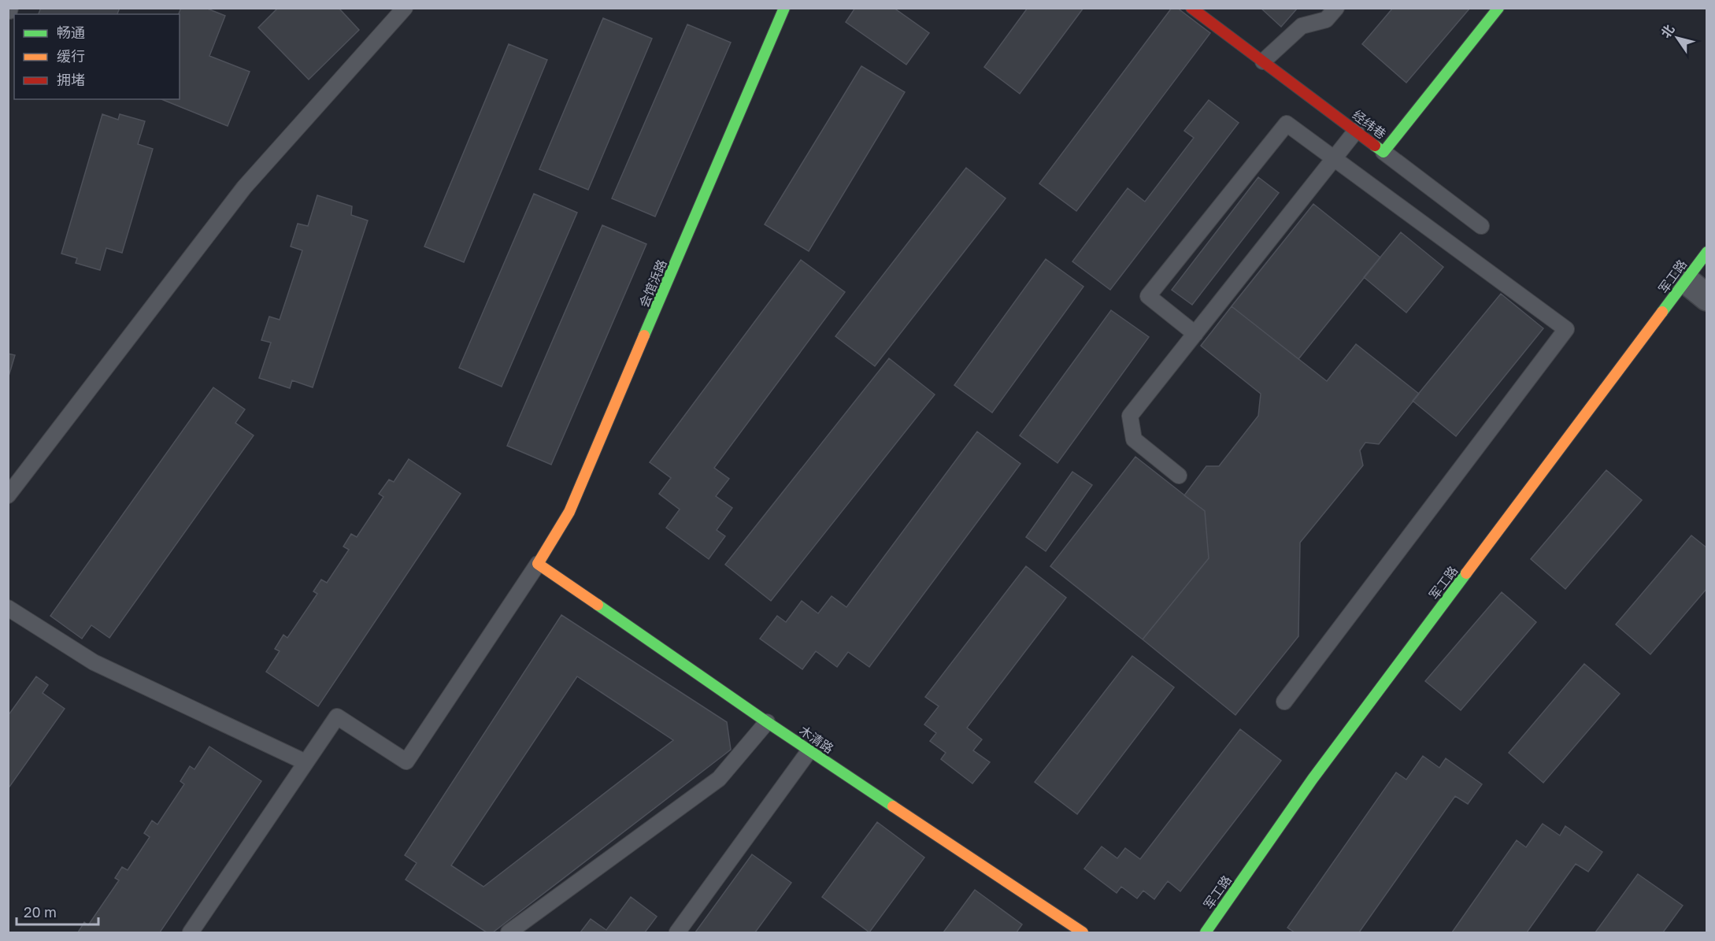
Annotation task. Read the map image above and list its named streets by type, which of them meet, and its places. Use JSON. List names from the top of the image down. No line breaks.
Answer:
{"streets":{"street":["经纬巷","军工路","会馆浜路","木清路"]},"crossings":[["会馆浜路","木清路"]],"legend":["畅通","缓行","拥堵"],"scale_bar":"20 m","north":"top left"}
